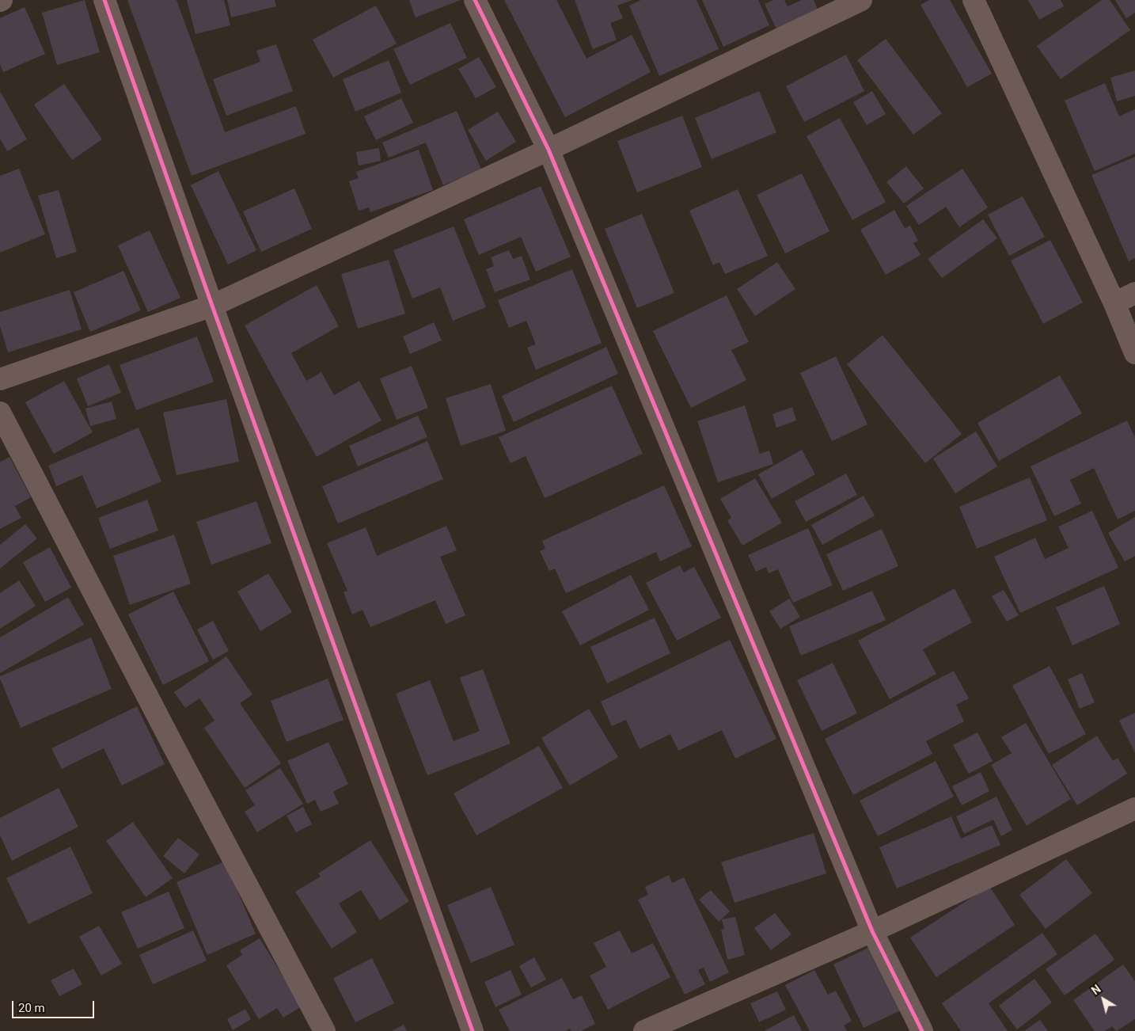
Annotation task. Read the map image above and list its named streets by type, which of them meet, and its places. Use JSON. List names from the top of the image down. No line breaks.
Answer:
{"scale_bar":"20 m","north":"top left"}
